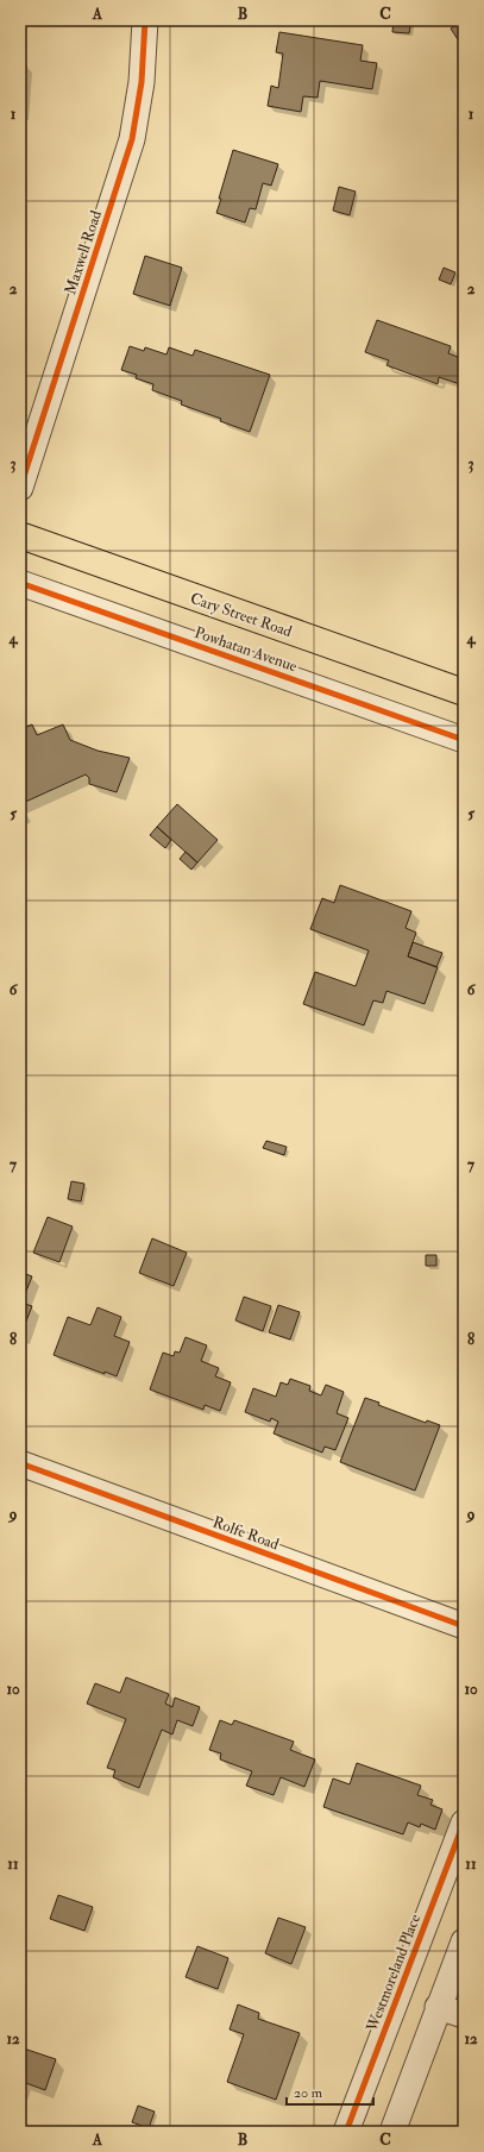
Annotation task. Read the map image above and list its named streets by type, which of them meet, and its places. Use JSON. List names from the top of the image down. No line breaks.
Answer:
{"streets":{"main road":["Cary Street Road"],"street":["Maxwell Road","Powhatan Avenue","Rolfe Road","Westmoreland Place"]},"scale_bar":"20 m","grid":{"columns":["A","B","C"],"rows":["1","2","3","4","5","6","7","8","9","10","11","12"]}}
